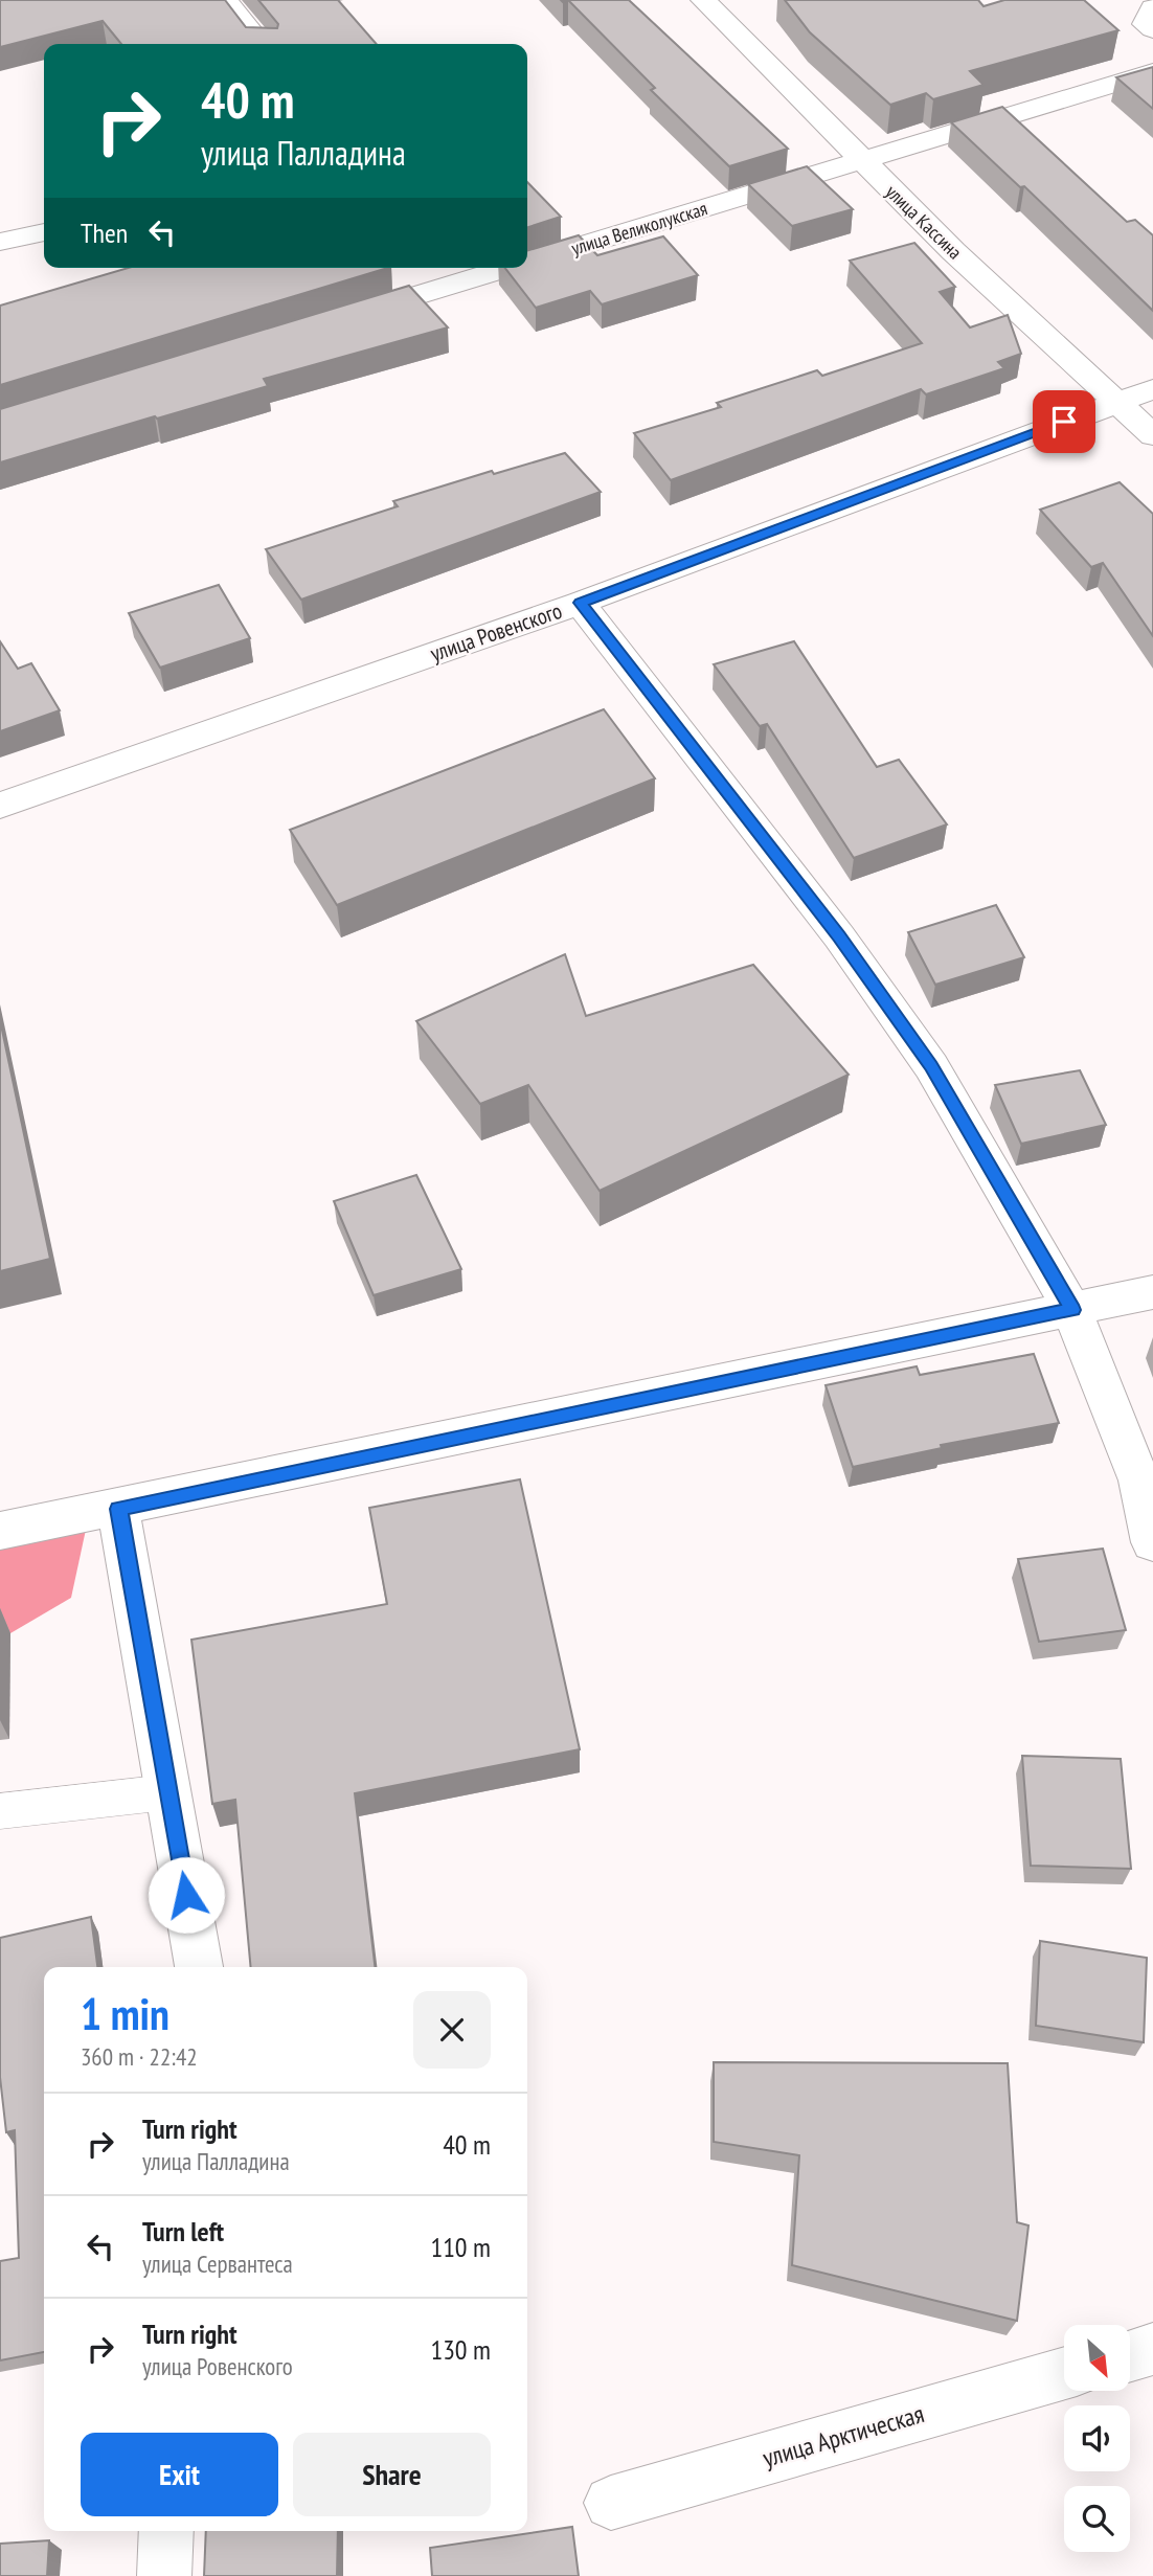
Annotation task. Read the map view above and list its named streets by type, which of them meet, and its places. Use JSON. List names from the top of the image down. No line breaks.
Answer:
{"streets":{"street":["улица Кассина","улица Великолукская","улица Ровенского","улица Арктическая"]},"crossings":[["улица Кассина","улица Великолукская"],["улица Кассина","улица Ровенского"]],"north":"bottom right","page":{"turn":["40 m","улица Палладина"],"then":"Then","heading":["1 min","360 m · 22:42"],"list":[{"name":"Turn right","note":"улица Палладина","value":"40 m"},{"name":"Turn left","note":"улица Сервантеса","value":"110 m"},{"name":"Turn right","note":"улица Ровенского","value":"130 m"}],"buttons":["Exit","Share"]}}
